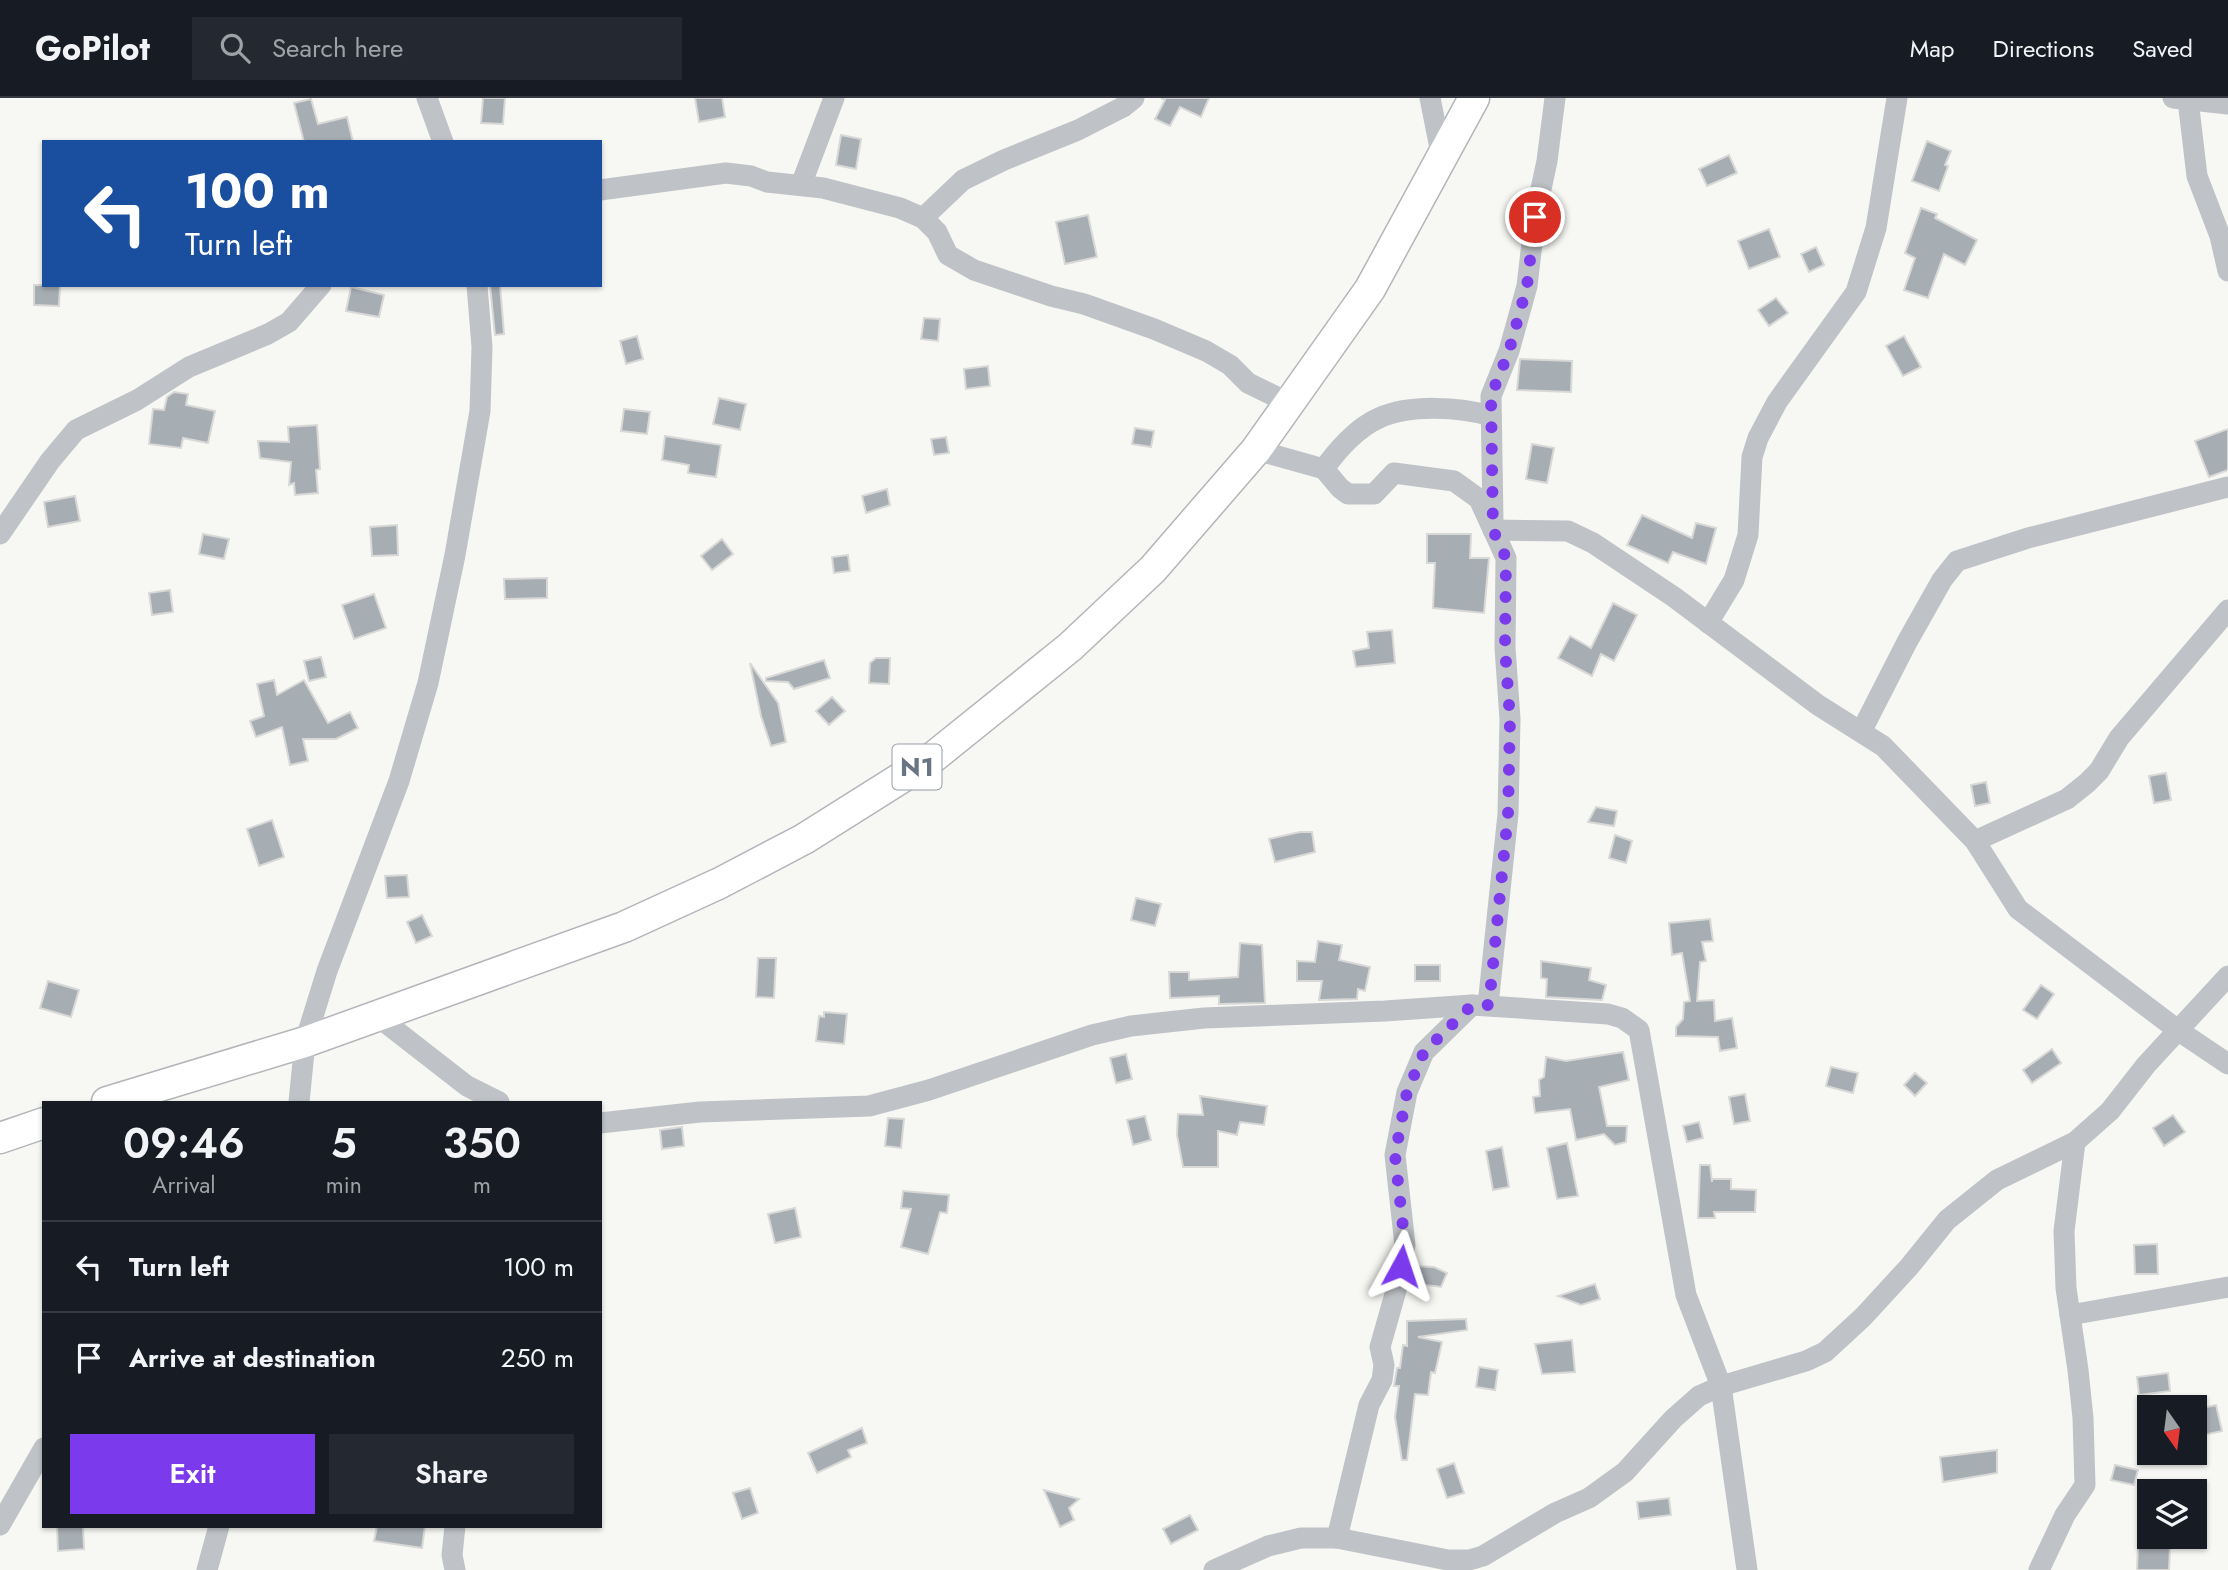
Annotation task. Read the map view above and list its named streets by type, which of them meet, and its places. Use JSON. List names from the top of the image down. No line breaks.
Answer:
{"streets":{"highway":["N1"]},"north":"bottom","page":{"header":"GoPilot","search":"Search here","nav":["Map","Directions","Saved"],"turn":["100 m","Turn left"],"eta":["09:46","Arrival","5","min","350","m"],"list":[{"name":"Turn left","value":"100 m"},{"name":"Arrive at destination","value":"250 m"}],"buttons":["Exit","Share"]}}
